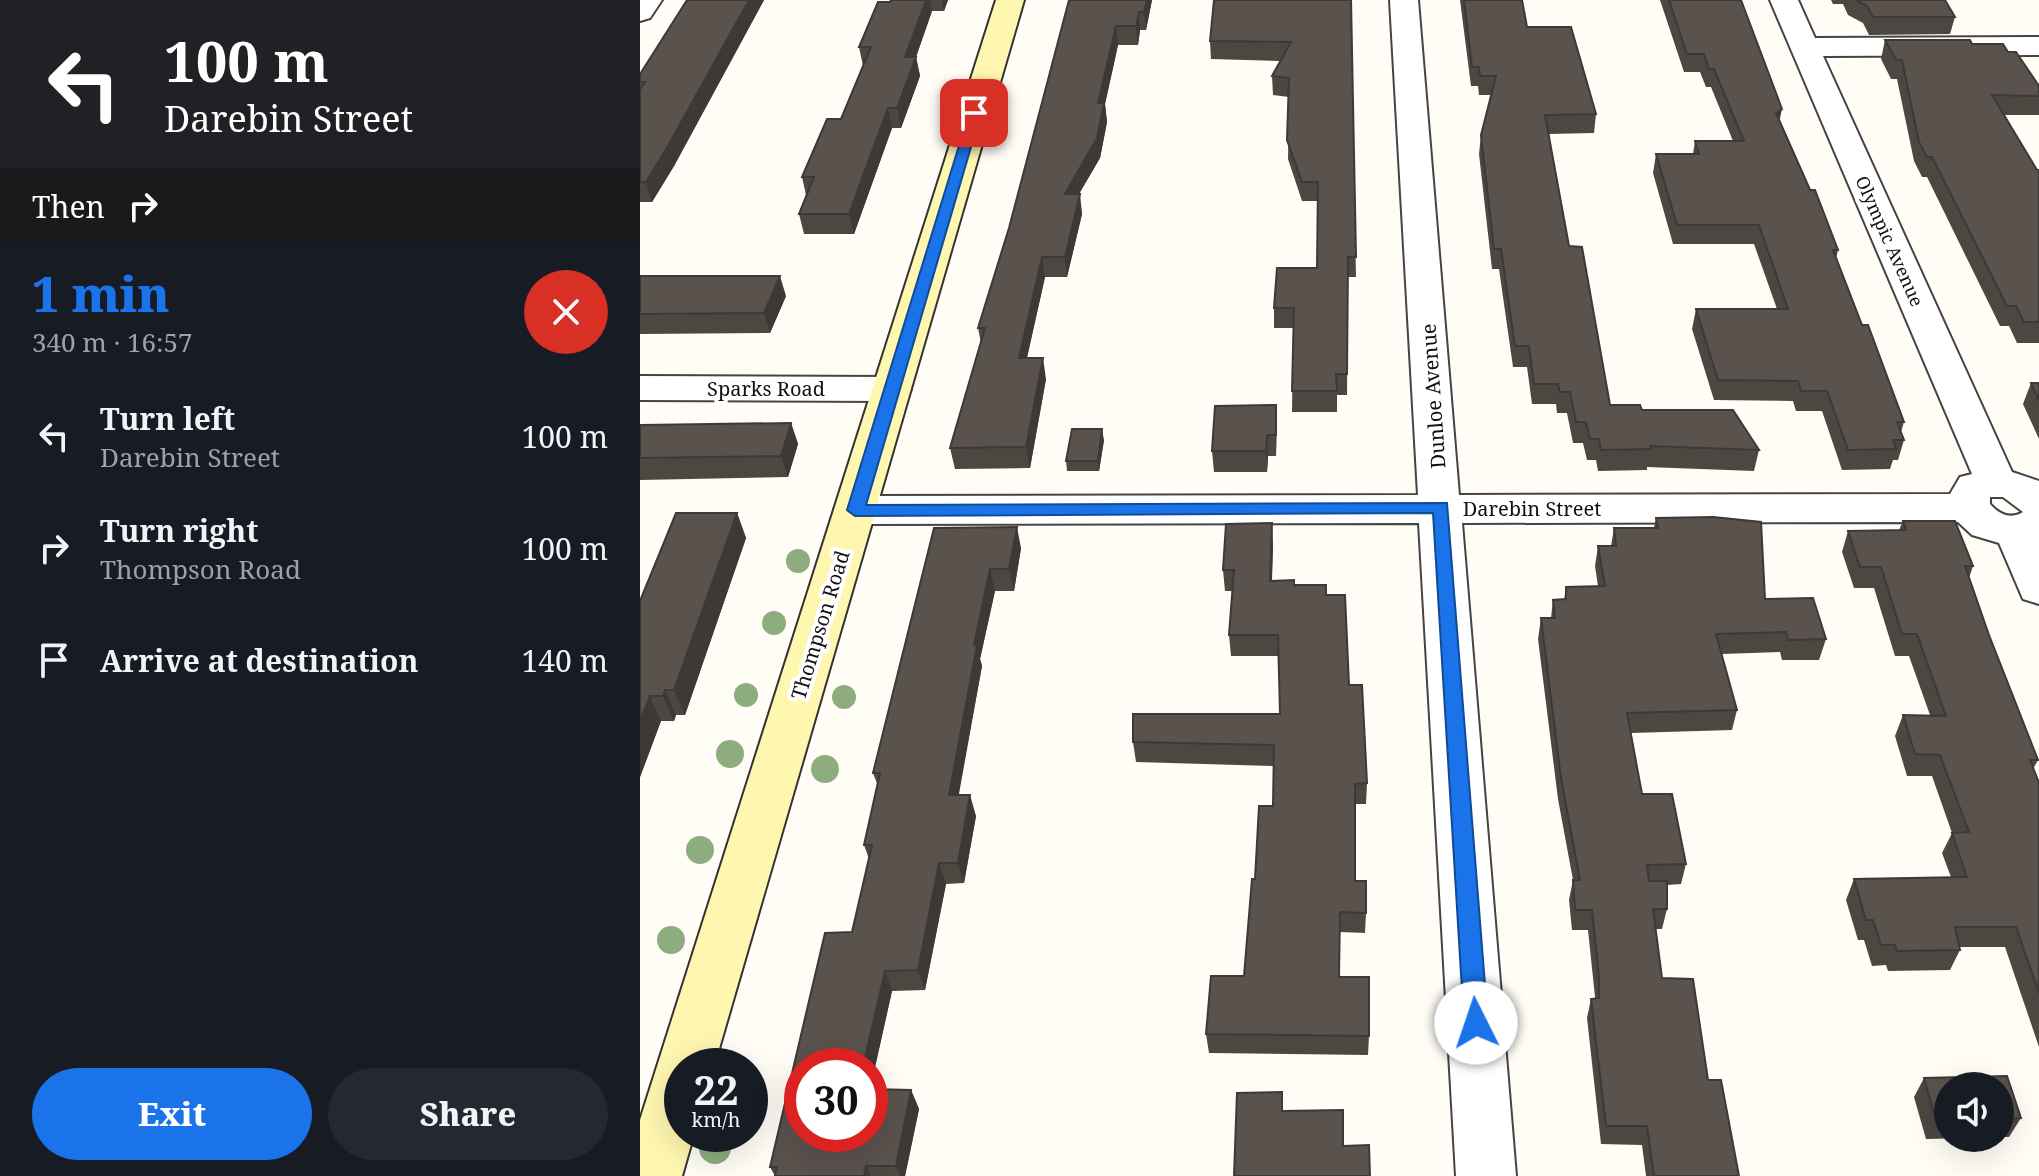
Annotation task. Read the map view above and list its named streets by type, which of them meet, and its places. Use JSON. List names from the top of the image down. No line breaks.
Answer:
{"streets":{"main road":["Thompson Road"],"street":["Olympic Avenue","Sparks Road","Dunloe Avenue","Darebin Street"]},"crossings":[["Olympic Avenue","Darebin Street"],["Sparks Road","Thompson Road"],["Dunloe Avenue","Darebin Street"],["Darebin Street","Thompson Road"]],"page":{"turn":["100 m","Darebin Street"],"then":"Then","heading":["1 min","340 m · 16:57"],"list":[{"name":"Turn left","note":"Darebin Street","value":"100 m"},{"name":"Turn right","note":"Thompson Road","value":"100 m"},{"name":"Arrive at destination","value":"140 m"}],"speed":"22 km/h","limit":"30","buttons":["Exit","Share"]}}
